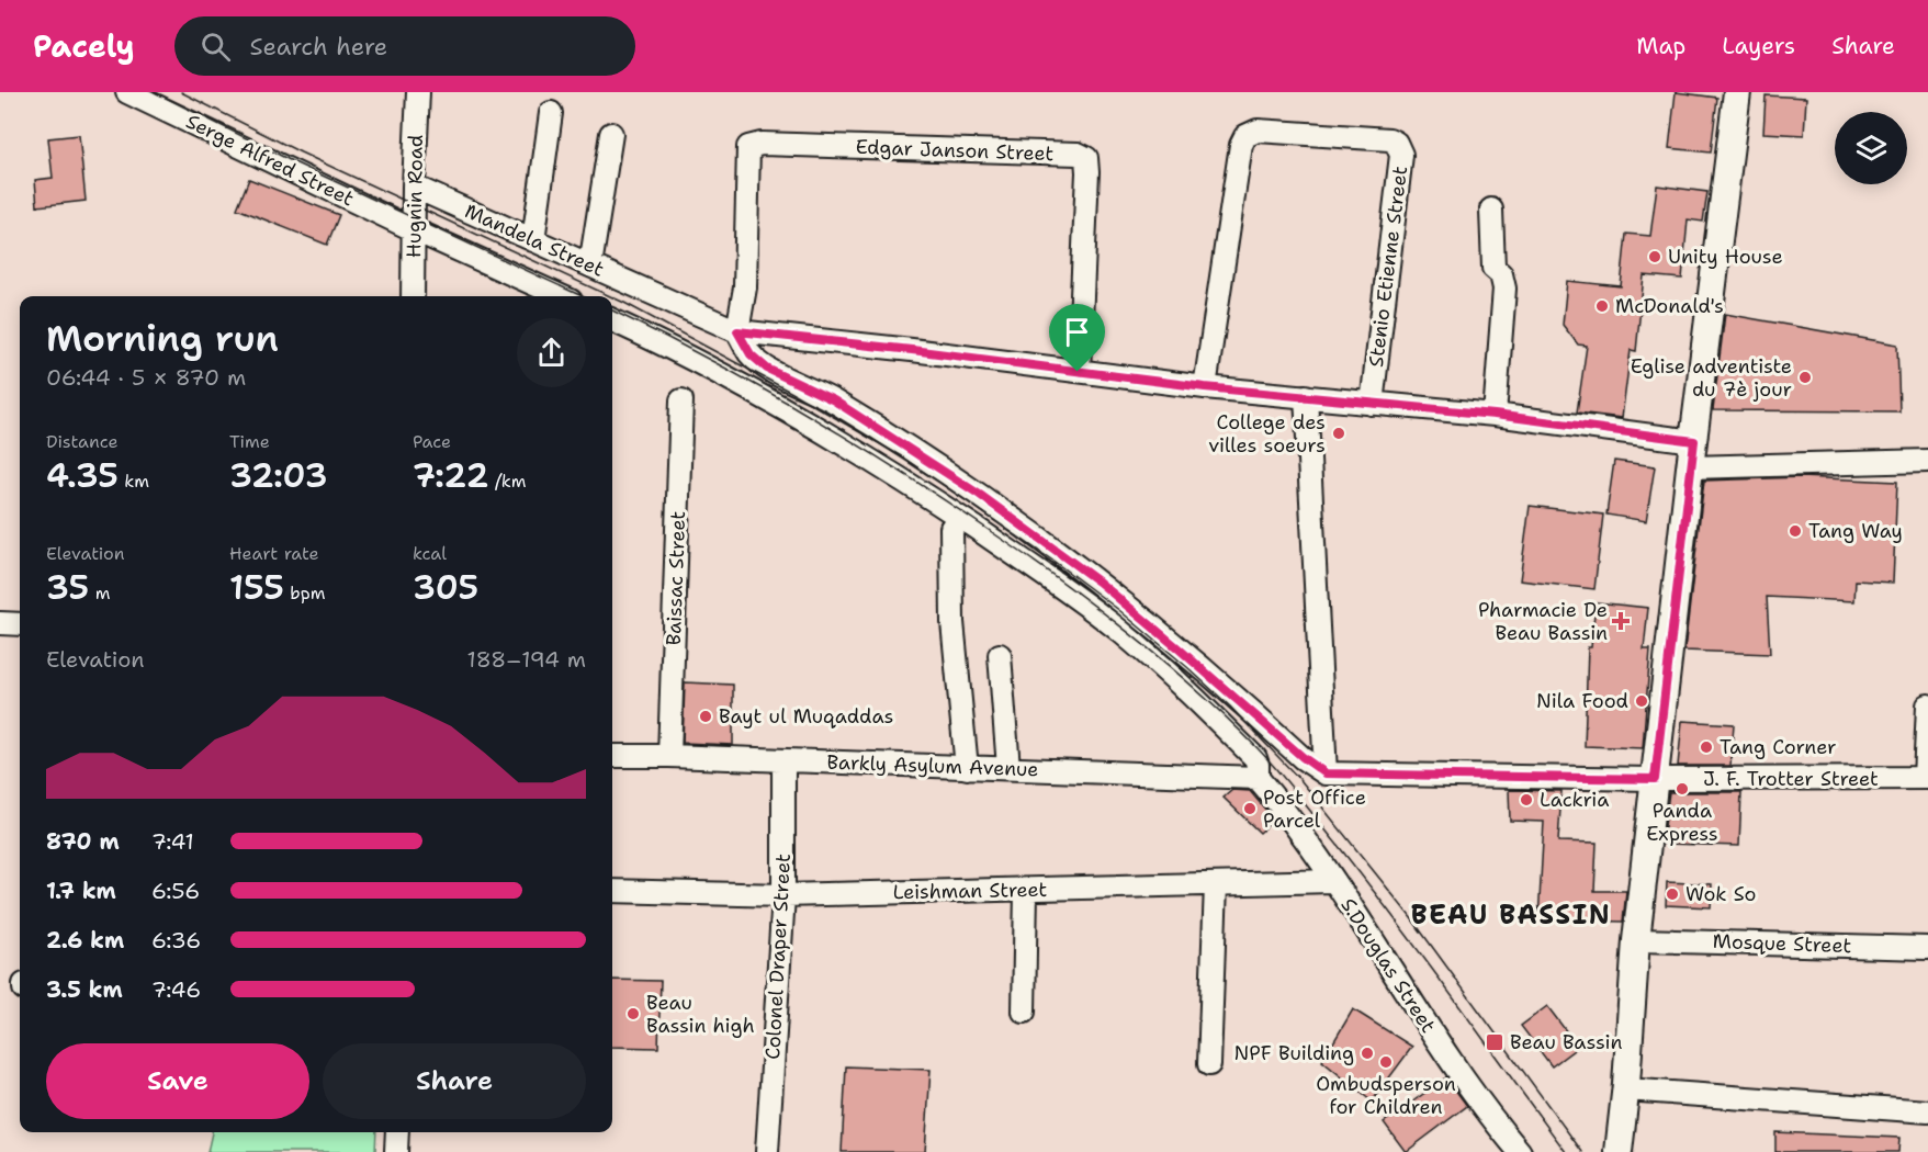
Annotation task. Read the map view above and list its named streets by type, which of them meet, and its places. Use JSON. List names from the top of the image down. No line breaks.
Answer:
{"streets":{"street":["Edgar Janson Street","Serge Alfred Street","Hugnin Road","Mandela Street","Stenio Etienne Street","Baissac Street","Barkly Asylum Avenue","J. F. Trotter Street","Leishman Street","Mosque Street","Colonel Draper Street","S.Douglas Street"]},"crossings":[["Edgar Janson Street","Mandela Street"],["Serge Alfred Street","Hugnin Road"],["Hugnin Road","Mandela Street"],["Baissac Street","Barkly Asylum Avenue"],["Barkly Asylum Avenue","Colonel Draper Street"],["Barkly Asylum Avenue","S.Douglas Street"],["Leishman Street","Colonel Draper Street"],["Leishman Street","S.Douglas Street"]],"districts":["BEAU BASSIN"],"places":{"other":["Unity House","McDonald's","Eglise adventiste du 7è jour","College des villes soeurs","Tang Way","Nila Food","Bayt ul Muqaddas","Tang Corner","Panda Express","Lackria","Post Office Parcel","Wok So","Beau Bassin high","NPF Building","Ombudsperson for Children"],"health":["Pharmacie De Beau Bassin"],"transit":["Beau Bassin"]},"page":{"header":"Pacely","search":"Search here","nav":["Map","Layers","Share"],"heading":["Morning run","06:44 · 5 × 870 m"],"stats":[["Distance","4.35 km"],["Time","32:03"],["Pace","7:22 /km"],["Elevation","35 m"],["Heart rate","155 bpm"],["kcal","305"]],"chart":["Elevation","188–194 m"],"list":[{"name":"870 m","note":"7:41"},{"name":"1.7 km","note":"6:56"},{"name":"2.6 km","note":"6:36"},{"name":"3.5 km","note":"7:46"}],"buttons":["Save","Share"]}}
